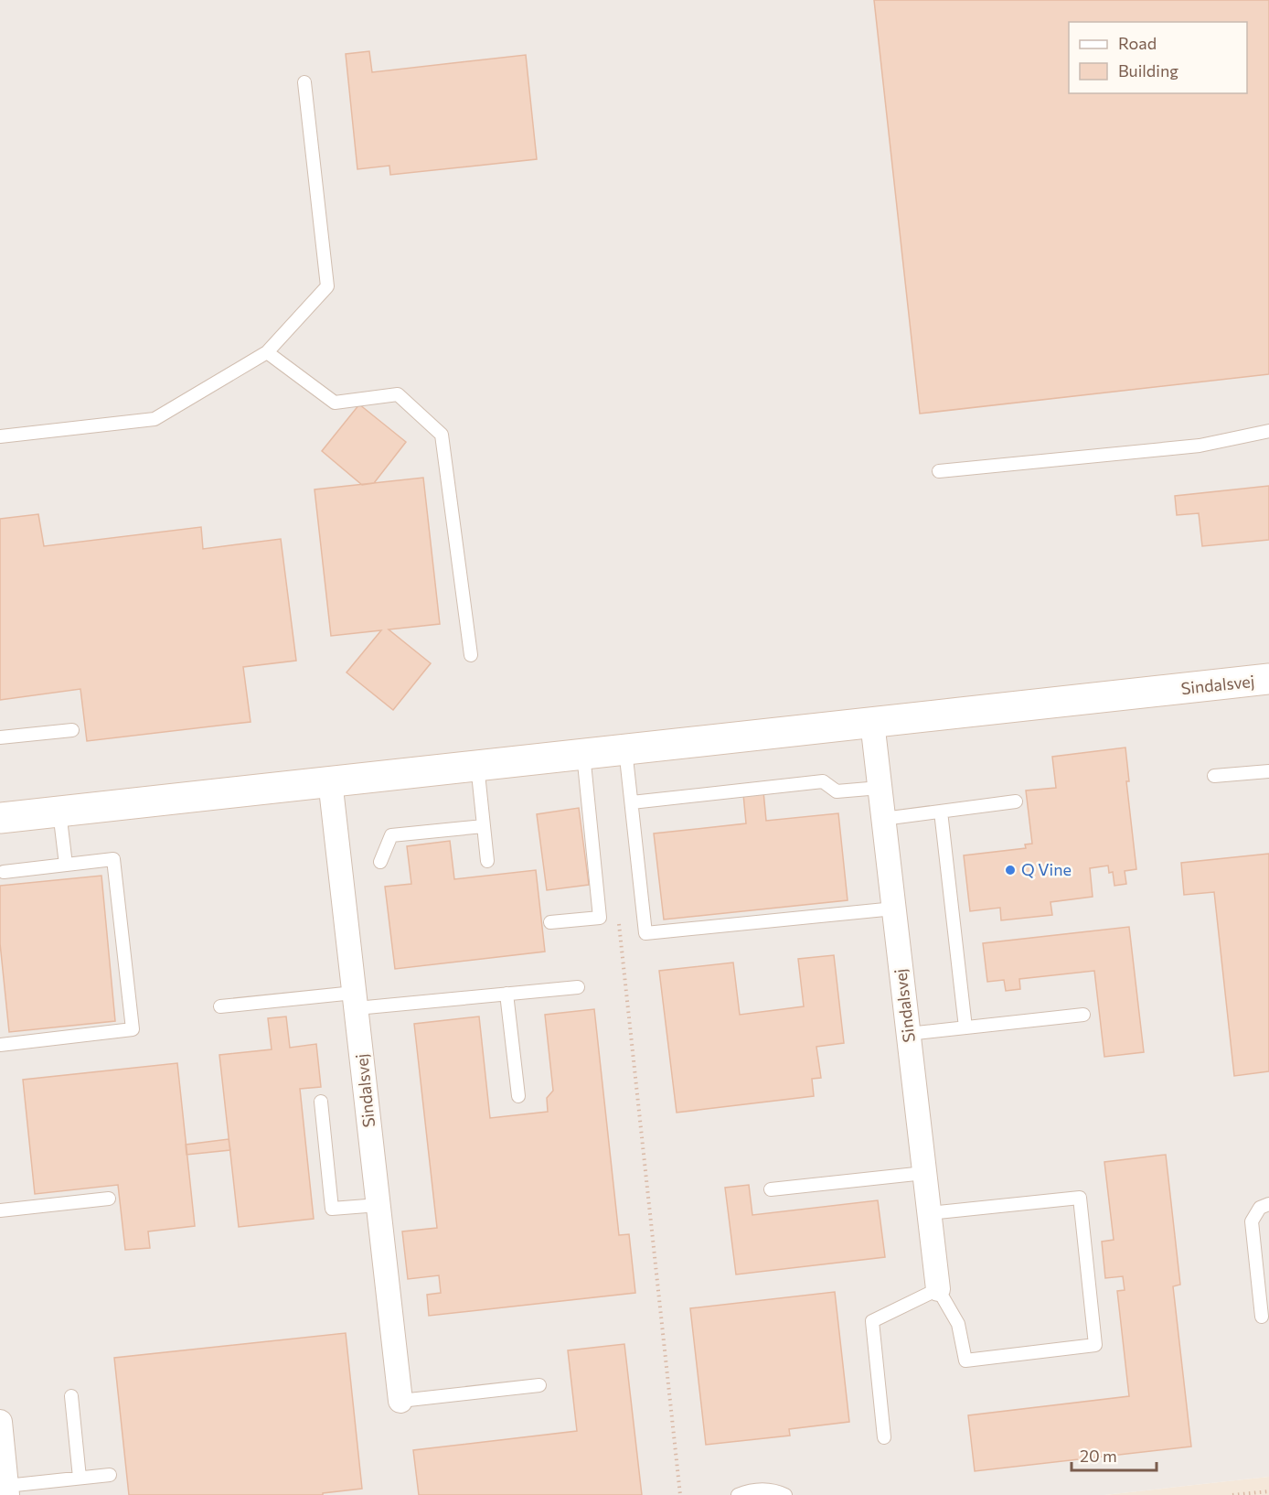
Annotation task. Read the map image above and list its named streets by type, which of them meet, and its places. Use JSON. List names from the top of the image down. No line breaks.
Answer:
{"streets":{"street":["Sindalsvej"]},"places":["Q Vine"],"legend":["Road","Building"],"scale_bar":"20 m"}
